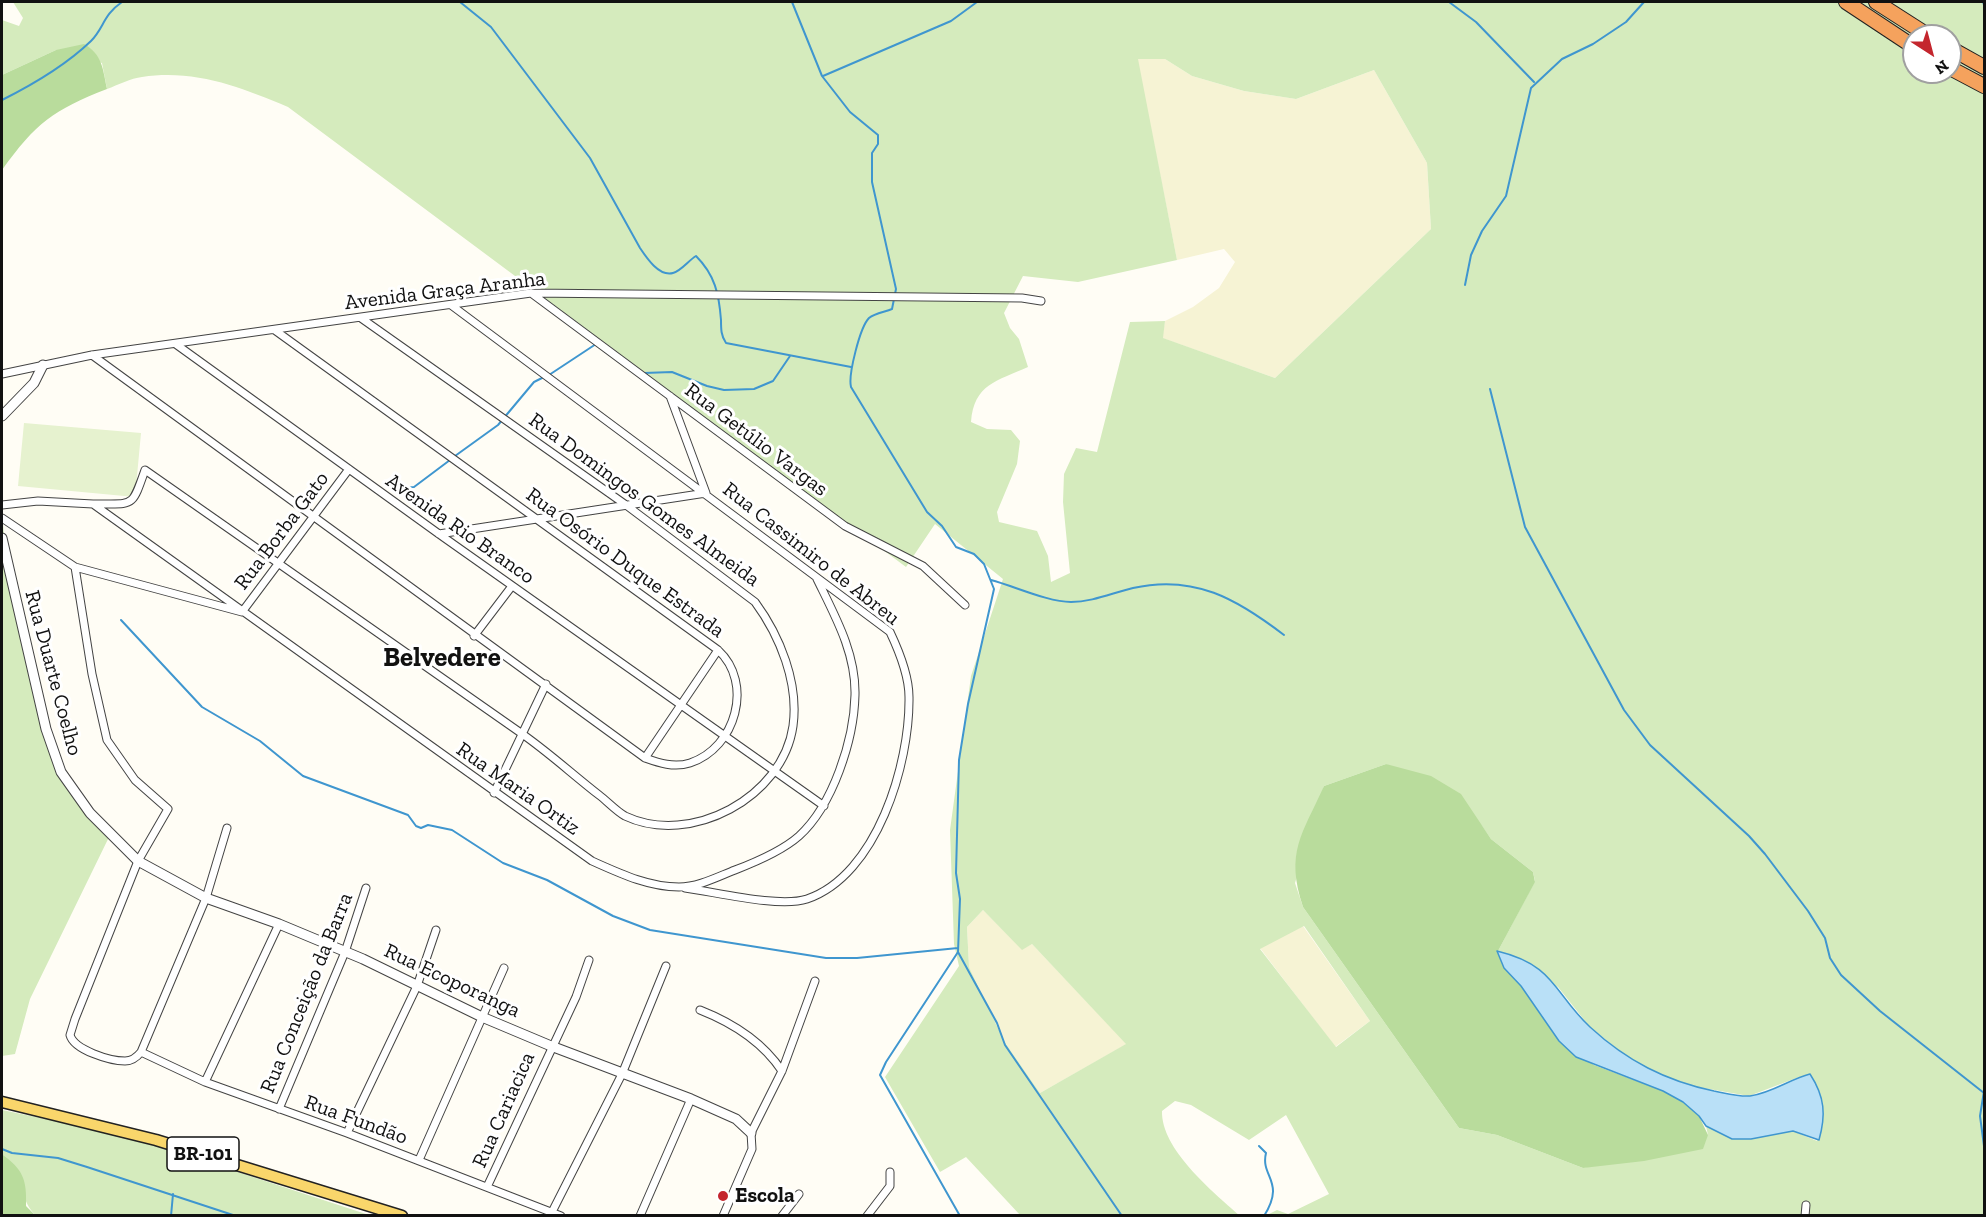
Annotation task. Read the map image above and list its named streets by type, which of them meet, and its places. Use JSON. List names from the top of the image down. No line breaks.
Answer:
{"streets":{"main road":["BR-101"],"street":["Avenida Graça Aranha","Rua Getúlio Vargas","Rua Domingos Gomes Almeida","Avenida Rio Branco","Rua Borba Gato","Rua Cassimiro de Abreu","Rua Osório Duque Estrada","Rua Duarte Coelho","Rua Maria Ortiz","Rua Ecoporanga","Rua Conceição da Barra","Rua Cariacica","Rua Fundão"]},"crossings":[["Avenida Graça Aranha","Rua Getúlio Vargas"],["Avenida Graça Aranha","Rua Domingos Gomes Almeida"],["Avenida Graça Aranha","Avenida Rio Branco"],["Avenida Graça Aranha","Rua Cassimiro de Abreu"],["Avenida Graça Aranha","Rua Osório Duque Estrada"],["Rua Domingos Gomes Almeida","Avenida Rio Branco"],["Rua Domingos Gomes Almeida","Rua Borba Gato"],["Rua Domingos Gomes Almeida","Rua Maria Ortiz"],["Avenida Rio Branco","Rua Borba Gato"],["Avenida Rio Branco","Rua Osório Duque Estrada"],["Avenida Rio Branco","Rua Maria Ortiz"],["Rua Borba Gato","Rua Osório Duque Estrada"],["Rua Borba Gato","Rua Maria Ortiz"],["Rua Cassimiro de Abreu","Rua Maria Ortiz"],["Rua Duarte Coelho","Rua Ecoporanga"],["Rua Ecoporanga","Rua Conceição da Barra"],["Rua Ecoporanga","Rua Cariacica"],["Rua Conceição da Barra","Rua Fundão"],["Rua Cariacica","Rua Fundão"]],"districts":["Belvedere"],"places":["Escola"],"north":"bottom right"}
